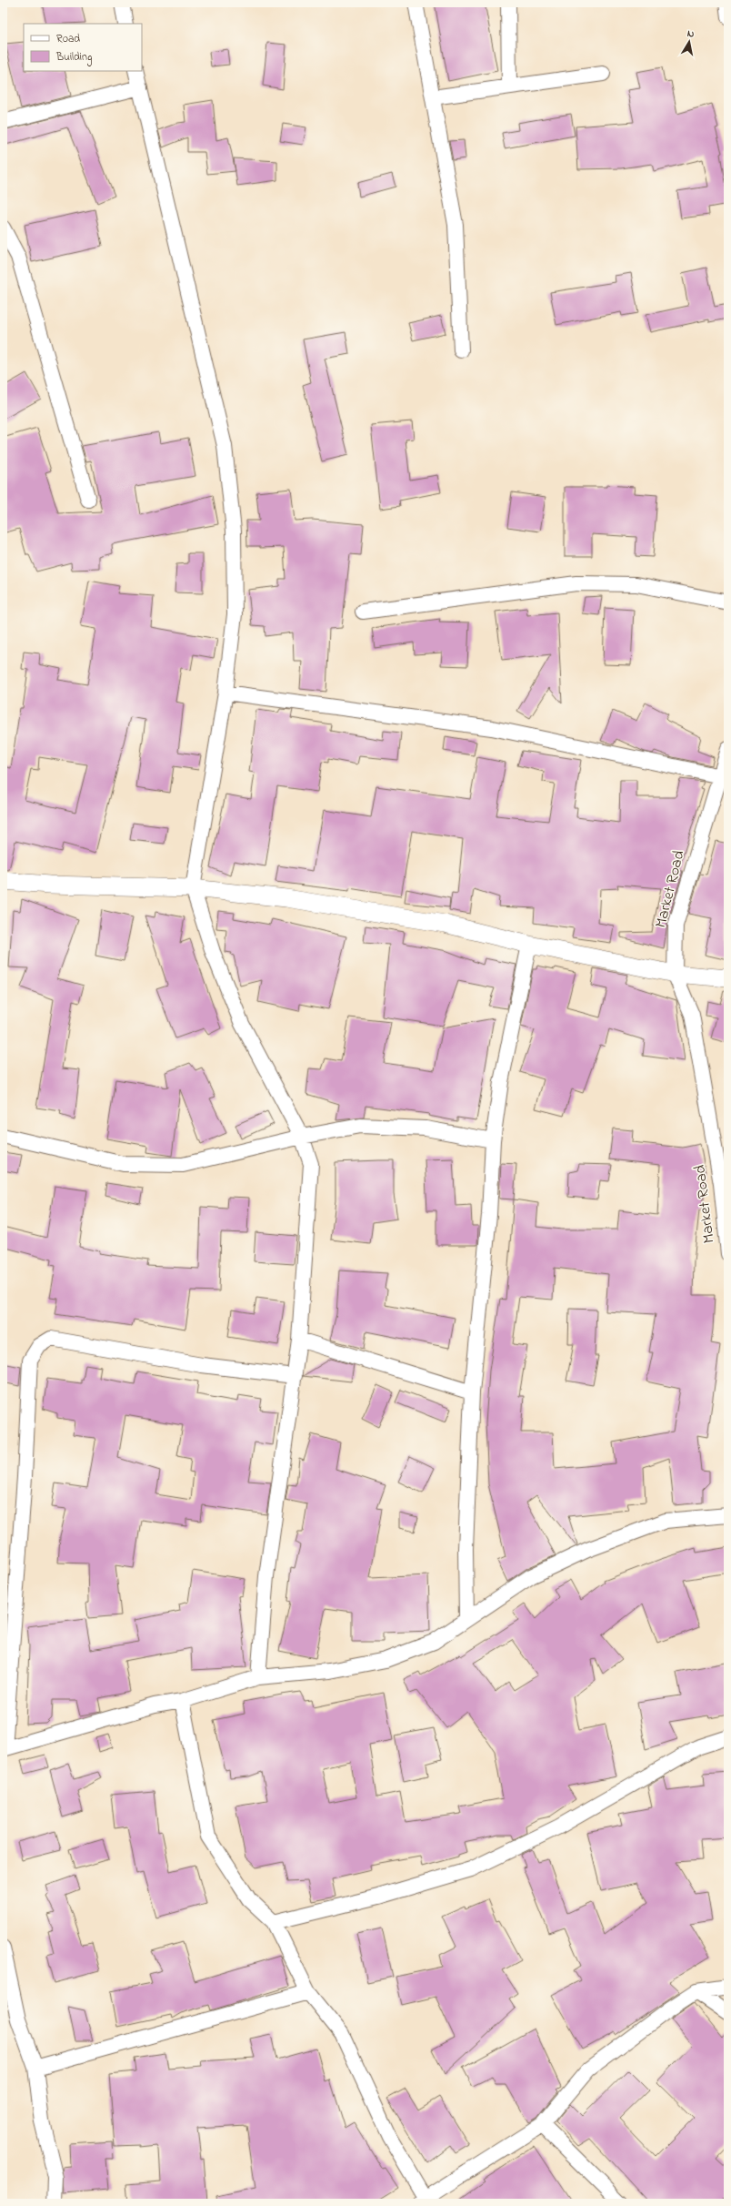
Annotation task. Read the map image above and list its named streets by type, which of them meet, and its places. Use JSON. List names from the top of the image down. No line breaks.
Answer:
{"streets":{"street":["Market Road"]},"legend":["Road","Building"],"north":"top"}
